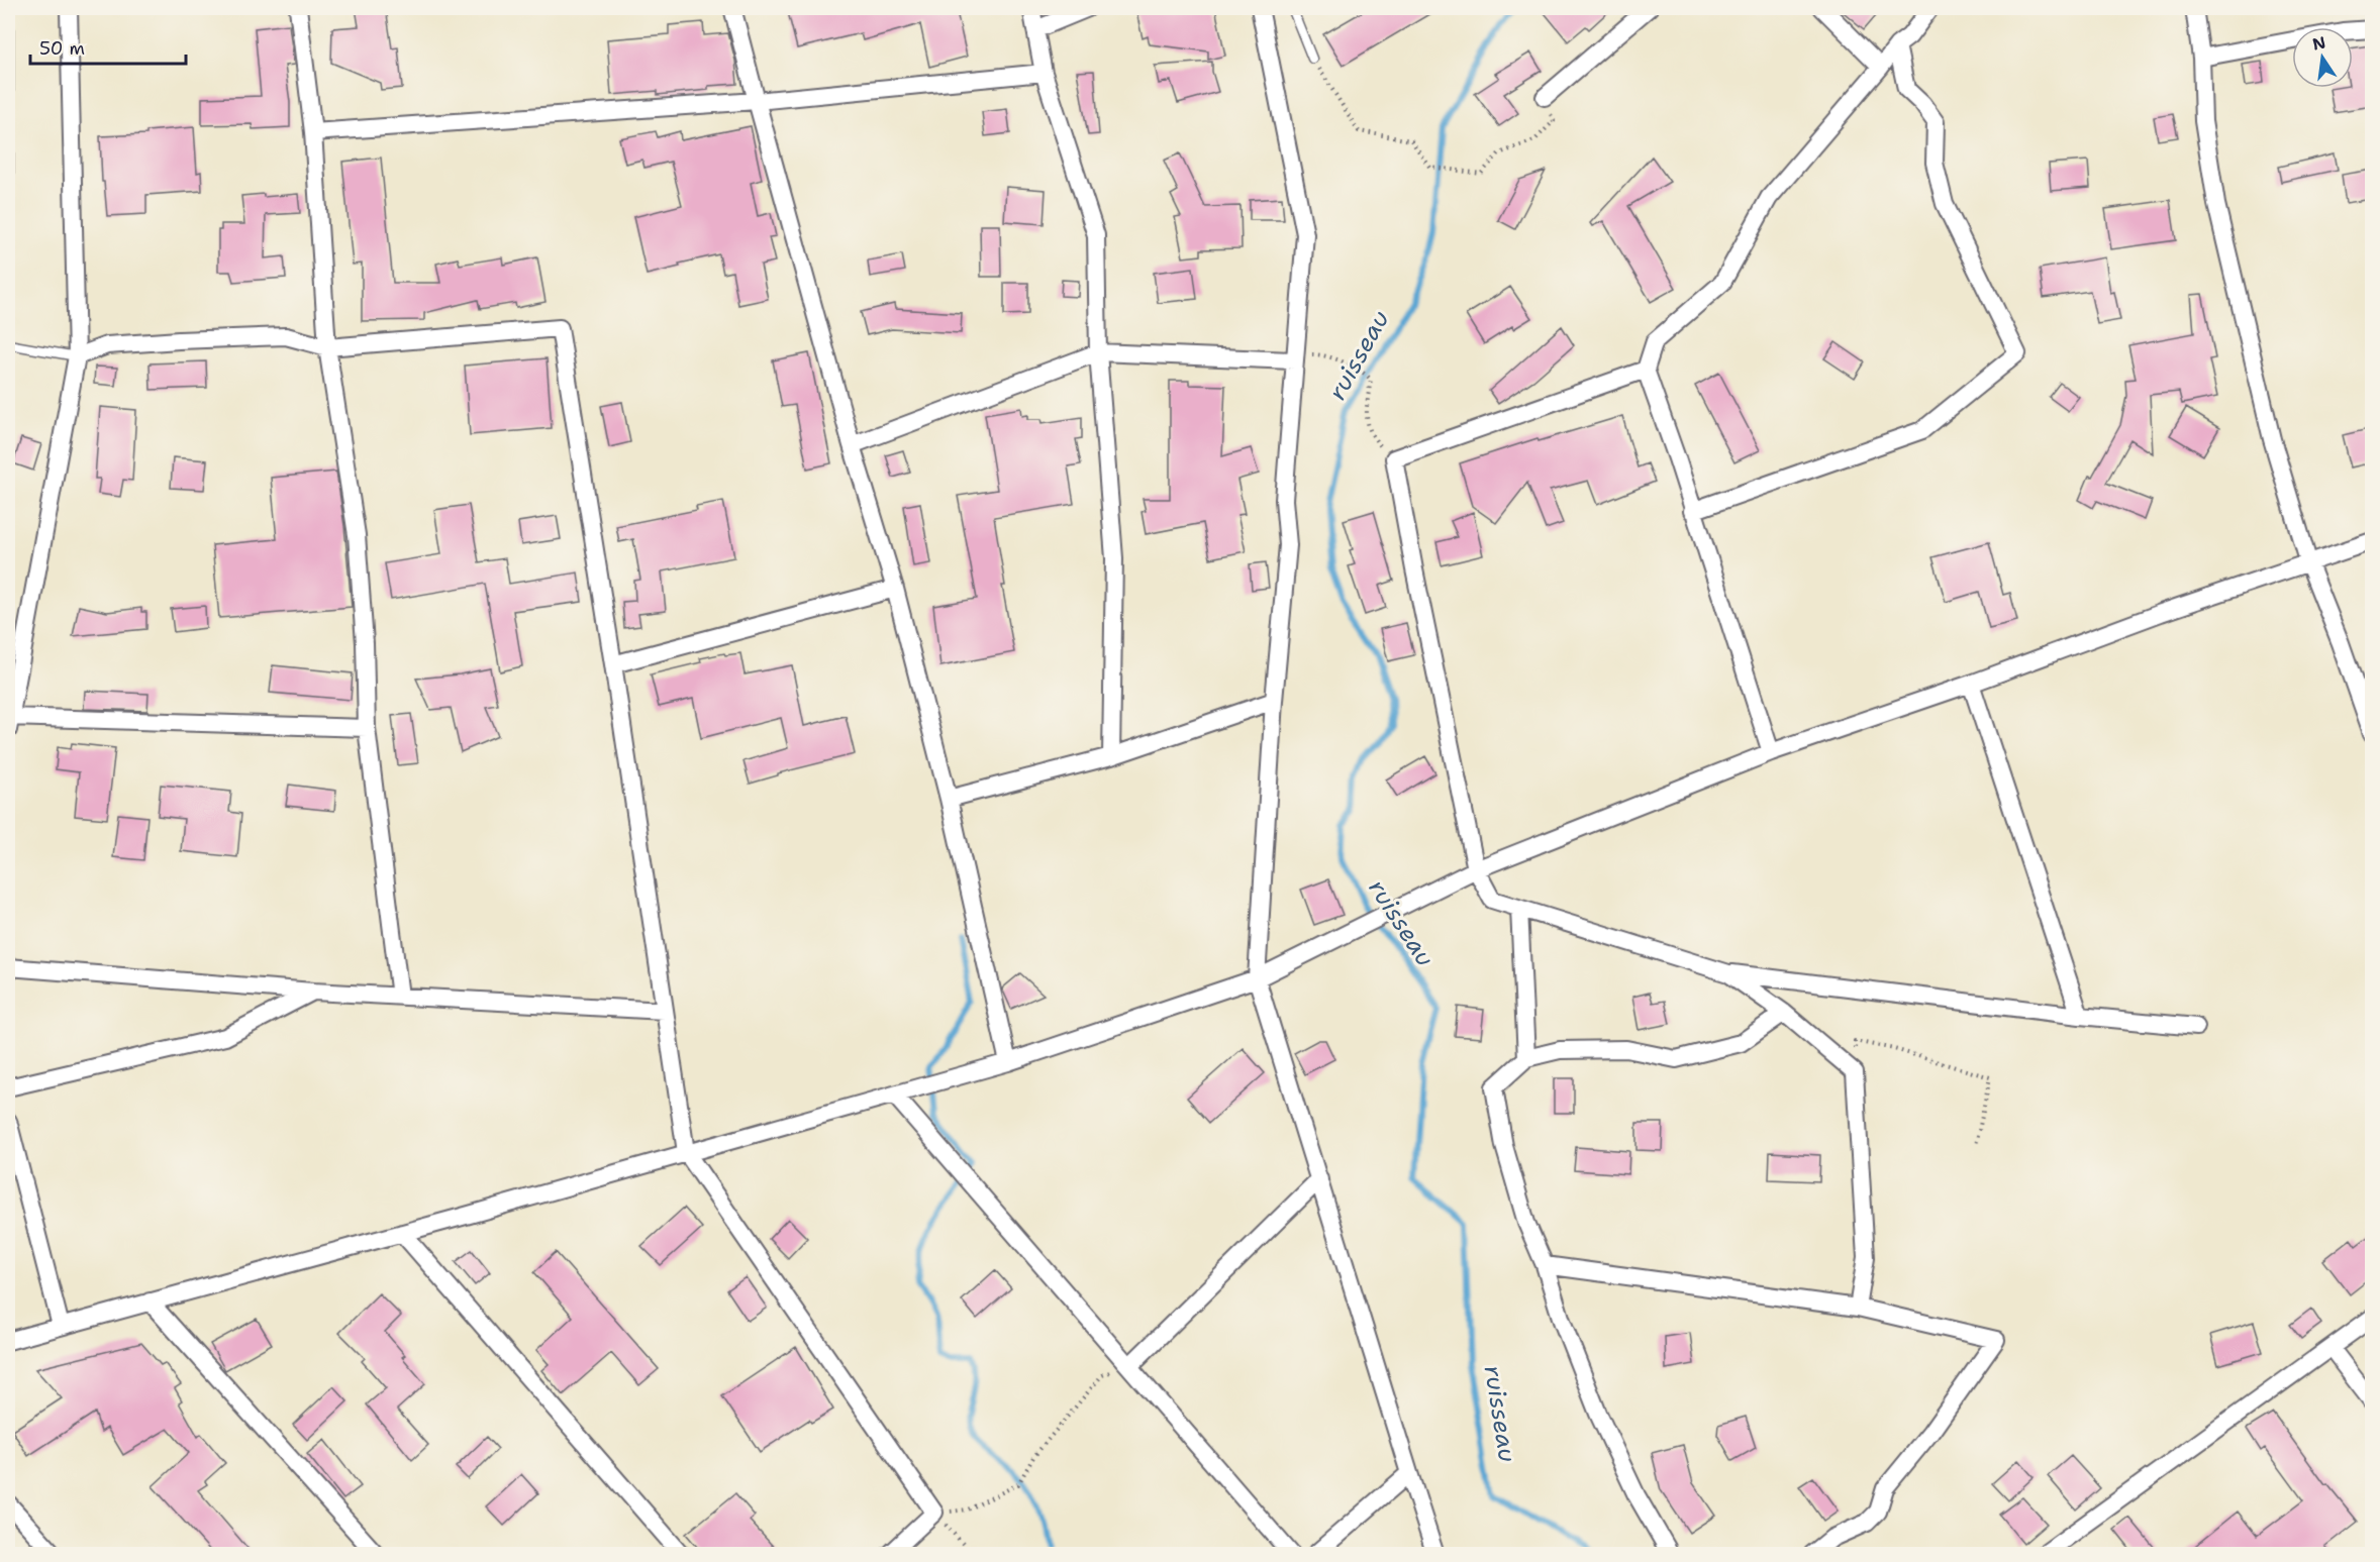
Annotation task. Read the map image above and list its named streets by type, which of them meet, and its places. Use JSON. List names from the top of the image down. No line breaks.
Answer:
{"water":["ruisseau"],"scale_bar":"50 m","north":"top"}
